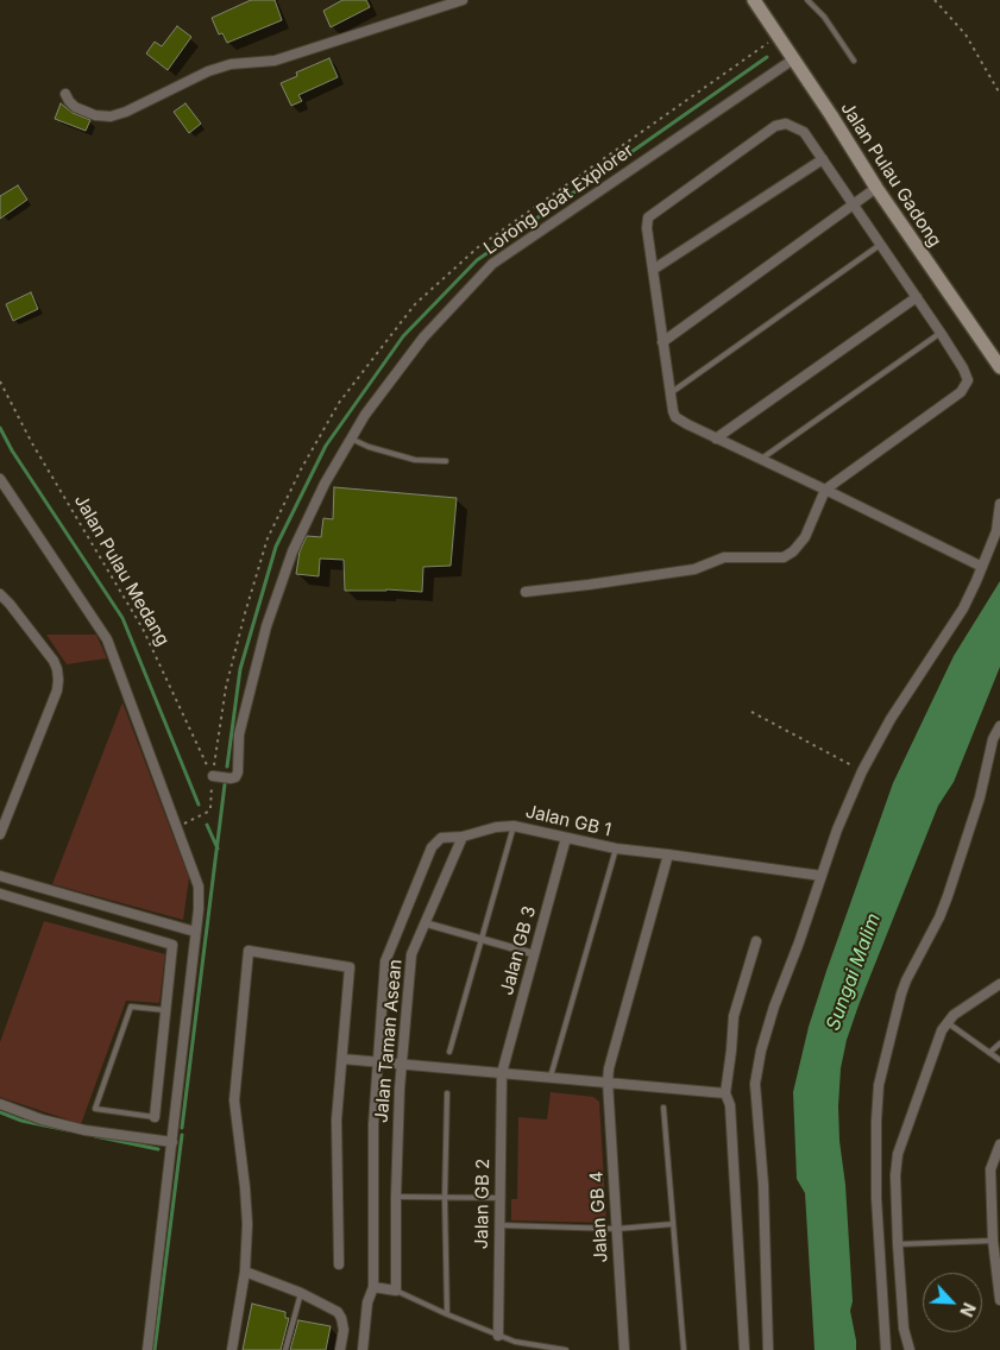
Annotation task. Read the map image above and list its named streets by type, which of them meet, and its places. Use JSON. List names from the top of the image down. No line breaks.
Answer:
{"streets":{"main road":["Jalan Pulau Gadong"],"street":["Lorong Boat Explorer","Jalan GB 1","Jalan GB 3","Jalan Taman Asean","Jalan GB 2","Jalan GB 4"],"path":["Jalan Pulau Medang"]},"crossings":[["Jalan Pulau Gadong","Lorong Boat Explorer"],["Lorong Boat Explorer","Jalan Pulau Medang"],["Jalan GB 1","Jalan GB 3"],["Jalan GB 1","Jalan Taman Asean"],["Jalan GB 1","Jalan GB 4"],["Jalan GB 3","Jalan GB 2"]],"water":["Sungai Malim"],"north":"bottom right"}
